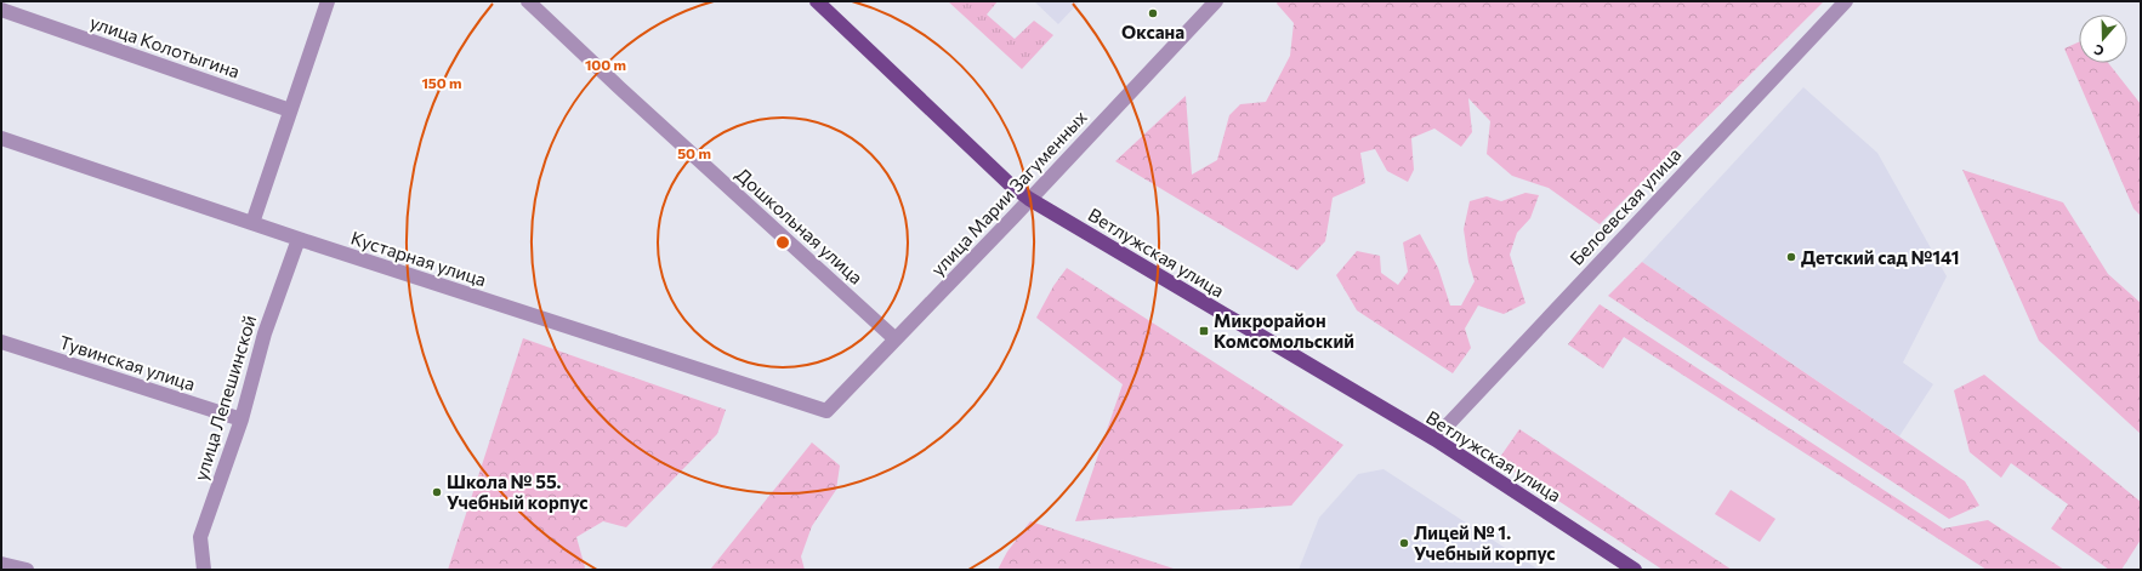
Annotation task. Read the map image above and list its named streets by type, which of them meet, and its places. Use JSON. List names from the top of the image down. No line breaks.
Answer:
{"streets":{"main road":["Ветлужская улица"],"street":["улица Колотыгина","улица Марии Загуменных","Белоевская улица","Дошкольная улица","Кустарная улица","Тувинская улица","улица Лепешинской"]},"crossings":[["улица Марии Загуменных","Дошкольная улица"],["улица Марии Загуменных","Ветлужская улица"],["улица Марии Загуменных","Кустарная улица"],["Белоевская улица","Ветлужская улица"],["Кустарная улица","улица Лепешинской"],["Тувинская улица","улица Лепешинской"]],"places":{"other":["Оксана","Детский сад №141","Школа № 55. Учебный корпус","Лицей № 1. Учебный корпус"],"transit":["Микрорайон Комсомольский"]},"north":"bottom","rings":["100 m","150 m","50 m"]}
